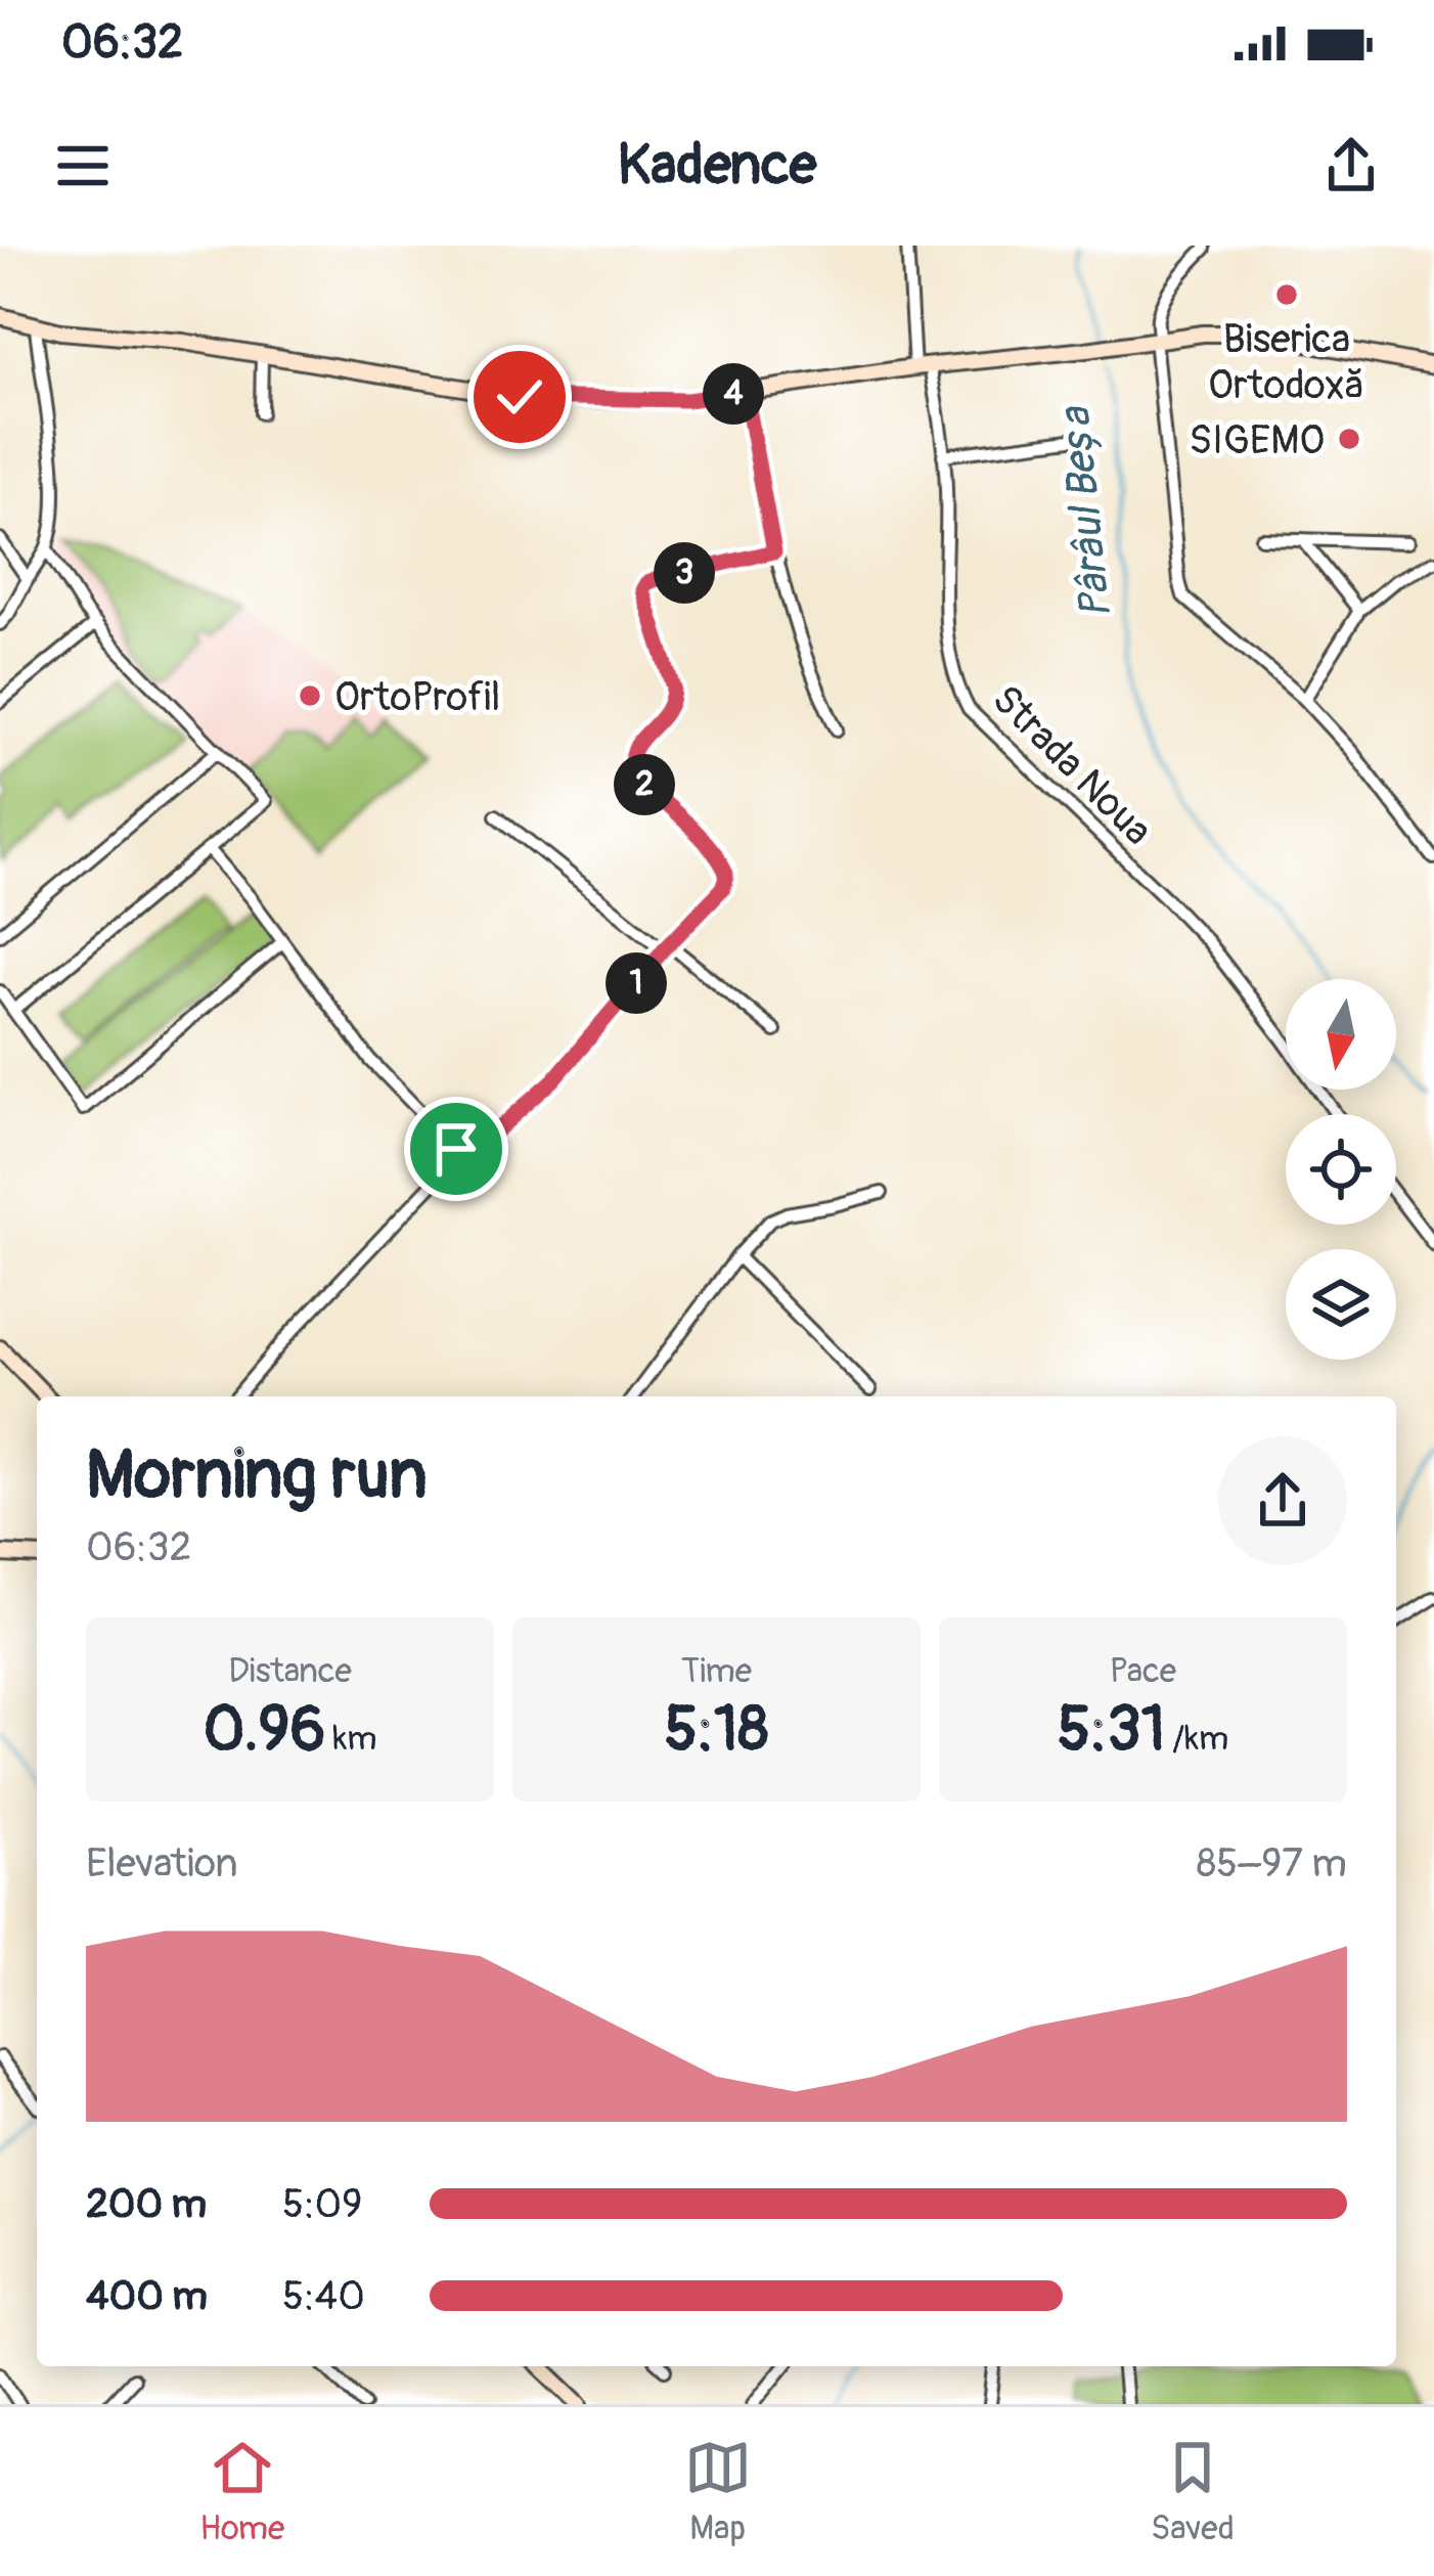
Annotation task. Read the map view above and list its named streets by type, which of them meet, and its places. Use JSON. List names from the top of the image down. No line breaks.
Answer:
{"streets":{"street":["Strada Noua"]},"water":["Pârâul Beșa"],"places":["Biserica Ortodoxă","SIGEMO","OrtoProfil"],"north":"bottom","page":{"status":"06:32","header":"Kadence","pins":["4","3","2","1"],"heading":["Morning run","06:32"],"stats":[["Distance","0.96 km"],["Time","5:18"],["Pace","5:31 /km"]],"chart":["Elevation","85–97 m"],"list":[{"name":"200 m","note":"5:09"},{"name":"400 m","note":"5:40"}],"tabs":["Home","Map","Saved"]}}
